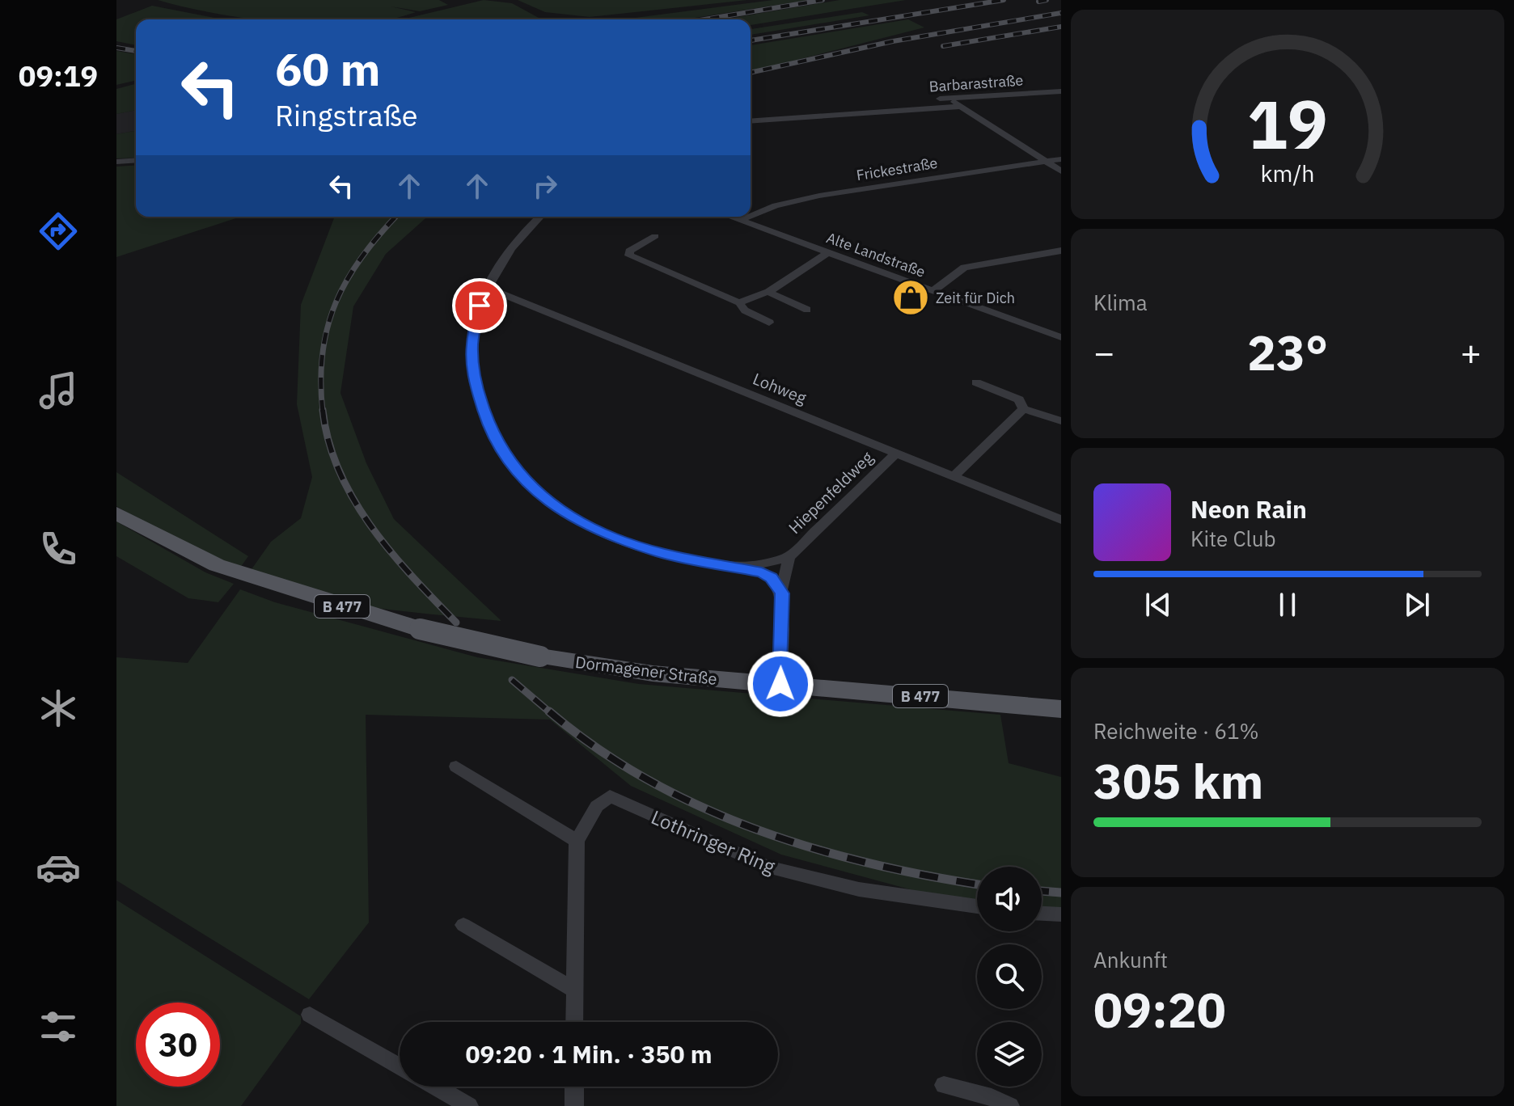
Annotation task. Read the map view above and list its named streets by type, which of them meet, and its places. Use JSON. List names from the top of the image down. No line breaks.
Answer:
{"streets":{"main road":["B 477","Dormagener Straße"],"street":["Barbarastraße","Frickestraße","Alte Landstraße","Lohweg","Hiepenfeldweg","Lothringer Ring"]},"crossings":[["Frickestraße","Alte Landstraße"],["Lohweg","Hiepenfeldweg"]],"places":{"shop":["Zeit für Dich"]},"page":{"tabs":"09:19","turn":["60 m","Ringstraße"],"tile":["Klima",["Reichweite · 61%","305 km"],["Ankunft","09:20"]],"heat":["−","23°","+"],"song":["Neon Rain","Kite Club"],"limit":"30","trip":"09:20 · 1 Min. · 350 m","gauge":["19","km/h"]}}
